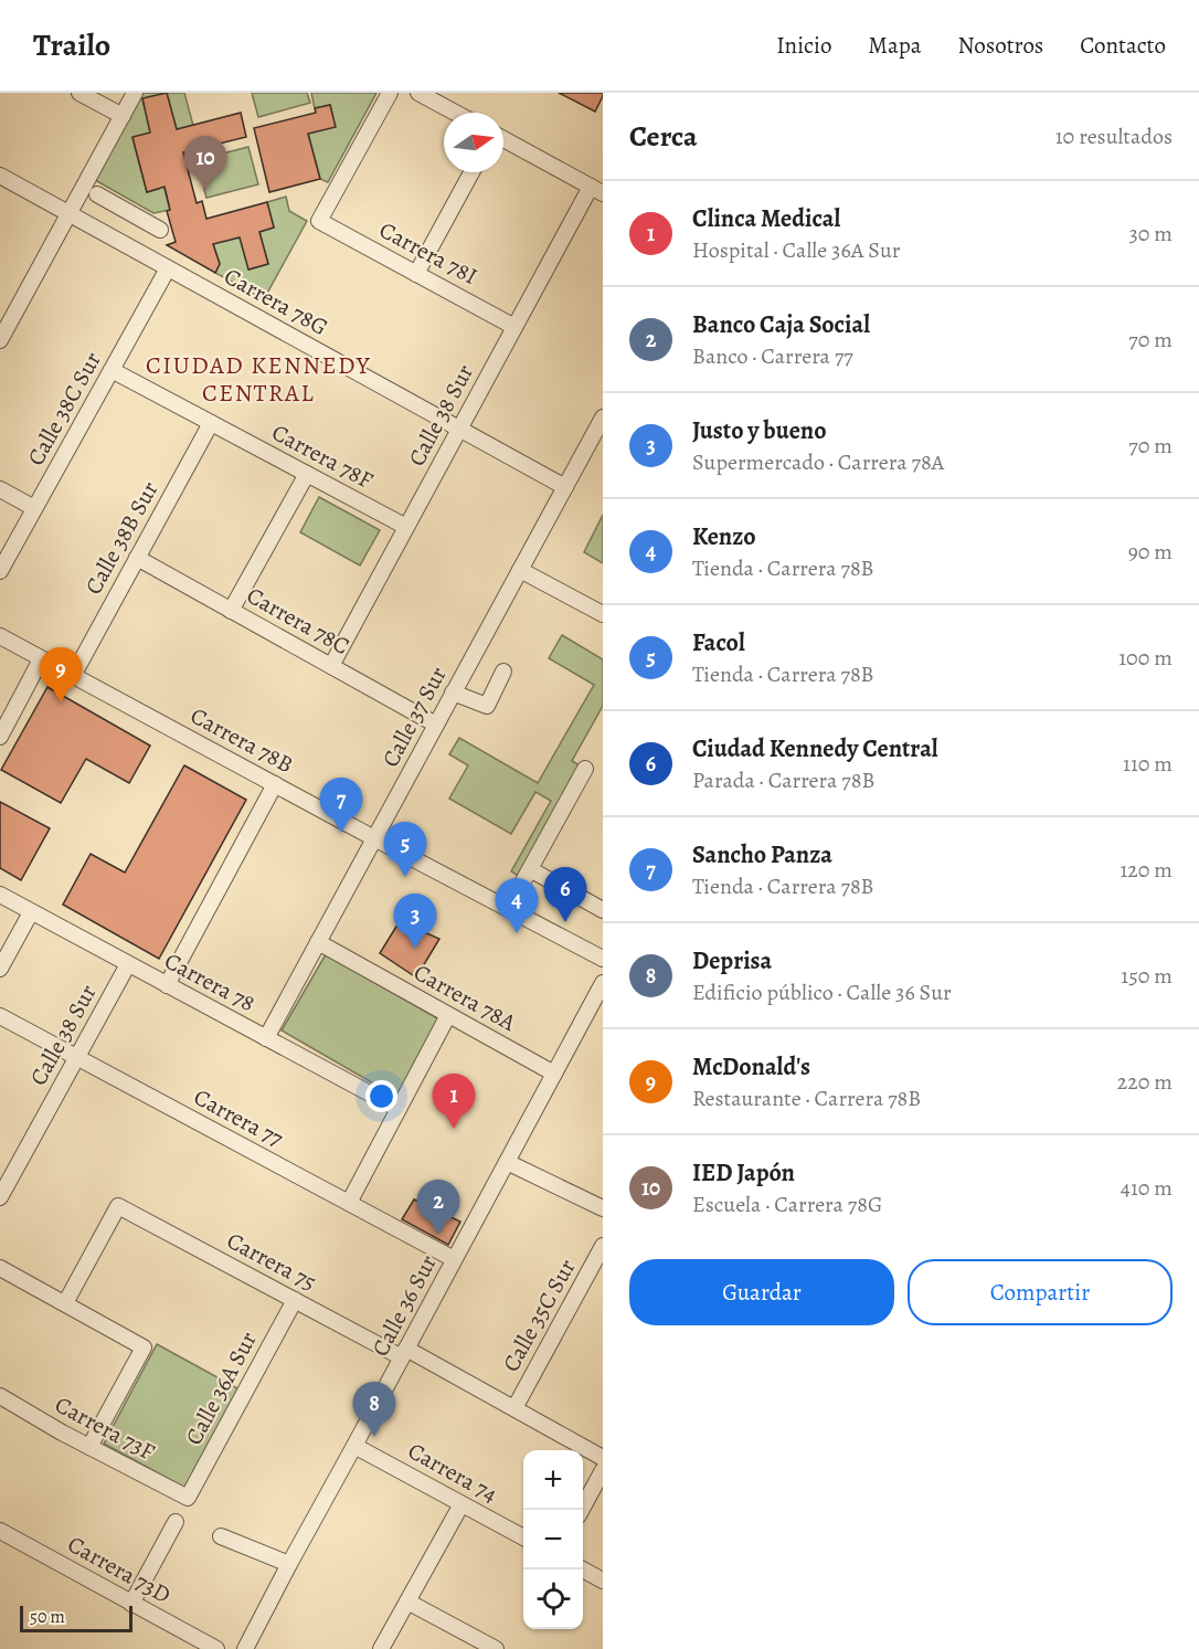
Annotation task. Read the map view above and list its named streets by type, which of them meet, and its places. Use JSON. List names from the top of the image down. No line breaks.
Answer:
{"streets":{"street":["Carrera 78I","Carrera 78G","Calle 38C Sur","Calle 38 Sur","Carrera 78F","Calle 38B Sur","Carrera 78C","Calle 37 Sur","Carrera 78B","Carrera 78","Carrera 78A","Carrera 77","Carrera 75","Calle 36 Sur","Calle 35C Sur","Calle 36A Sur","Carrera 73F","Carrera 74","Carrera 73D"]},"crossings":[["Carrera 78I","Calle 38 Sur"],["Carrera 78G","Calle 38C Sur"],["Carrera 78G","Calle 38 Sur"],["Carrera 78G","Calle 37 Sur"],["Calle 38C Sur","Carrera 78F"],["Calle 38 Sur","Carrera 78F"],["Calle 38 Sur","Carrera 78C"],["Calle 38 Sur","Carrera 78"],["Calle 38 Sur","Carrera 77"],["Carrera 78F","Calle 38B Sur"],["Calle 38B Sur","Carrera 78C"],["Calle 38B Sur","Carrera 78B"],["Carrera 78C","Calle 37 Sur"],["Calle 37 Sur","Carrera 78B"],["Calle 37 Sur","Carrera 78"],["Calle 37 Sur","Carrera 78A"],["Carrera 78A","Calle 36 Sur"],["Carrera 77","Calle 36 Sur"],["Carrera 75","Calle 36 Sur"],["Carrera 75","Calle 35C Sur"],["Carrera 75","Calle 36A Sur"],["Calle 36 Sur","Carrera 74"],["Calle 36A Sur","Carrera 73F"]],"districts":["CIUDAD KENNEDY CENTRAL"],"scale_bar":"50 m","north":"right","page":{"header":"Trailo","nav":["Inicio","Mapa","Nosotros","Contacto"],"heading":["Cerca","10 resultados"],"pins":["10","9","7","5","6","4","3","1","2","8"],"list":[{"mark":"1","name":"Clinca Medical","note":"Hospital · Calle 36A Sur","value":"30 m"},{"mark":"2","name":"Banco Caja Social","note":"Banco · Carrera 77","value":"70 m"},{"mark":"3","name":"Justo y bueno","note":"Supermercado · Carrera 78A","value":"70 m"},{"mark":"4","name":"Kenzo","note":"Tienda · Carrera 78B","value":"90 m"},{"mark":"5","name":"Facol","note":"Tienda · Carrera 78B","value":"100 m"},{"mark":"6","name":"Ciudad Kennedy Central","note":"Parada · Carrera 78B","value":"110 m"},{"mark":"7","name":"Sancho Panza","note":"Tienda · Carrera 78B","value":"120 m"},{"mark":"8","name":"Deprisa","note":"Edificio público · Calle 36 Sur","value":"150 m"},{"mark":"9","name":"McDonald's","note":"Restaurante · Carrera 78B","value":"220 m"},{"mark":"10","name":"IED Japón","note":"Escuela · Carrera 78G","value":"410 m"}],"buttons":["Guardar","Compartir"],"map_buttons":["+","−"],"scale":"50 m"}}
